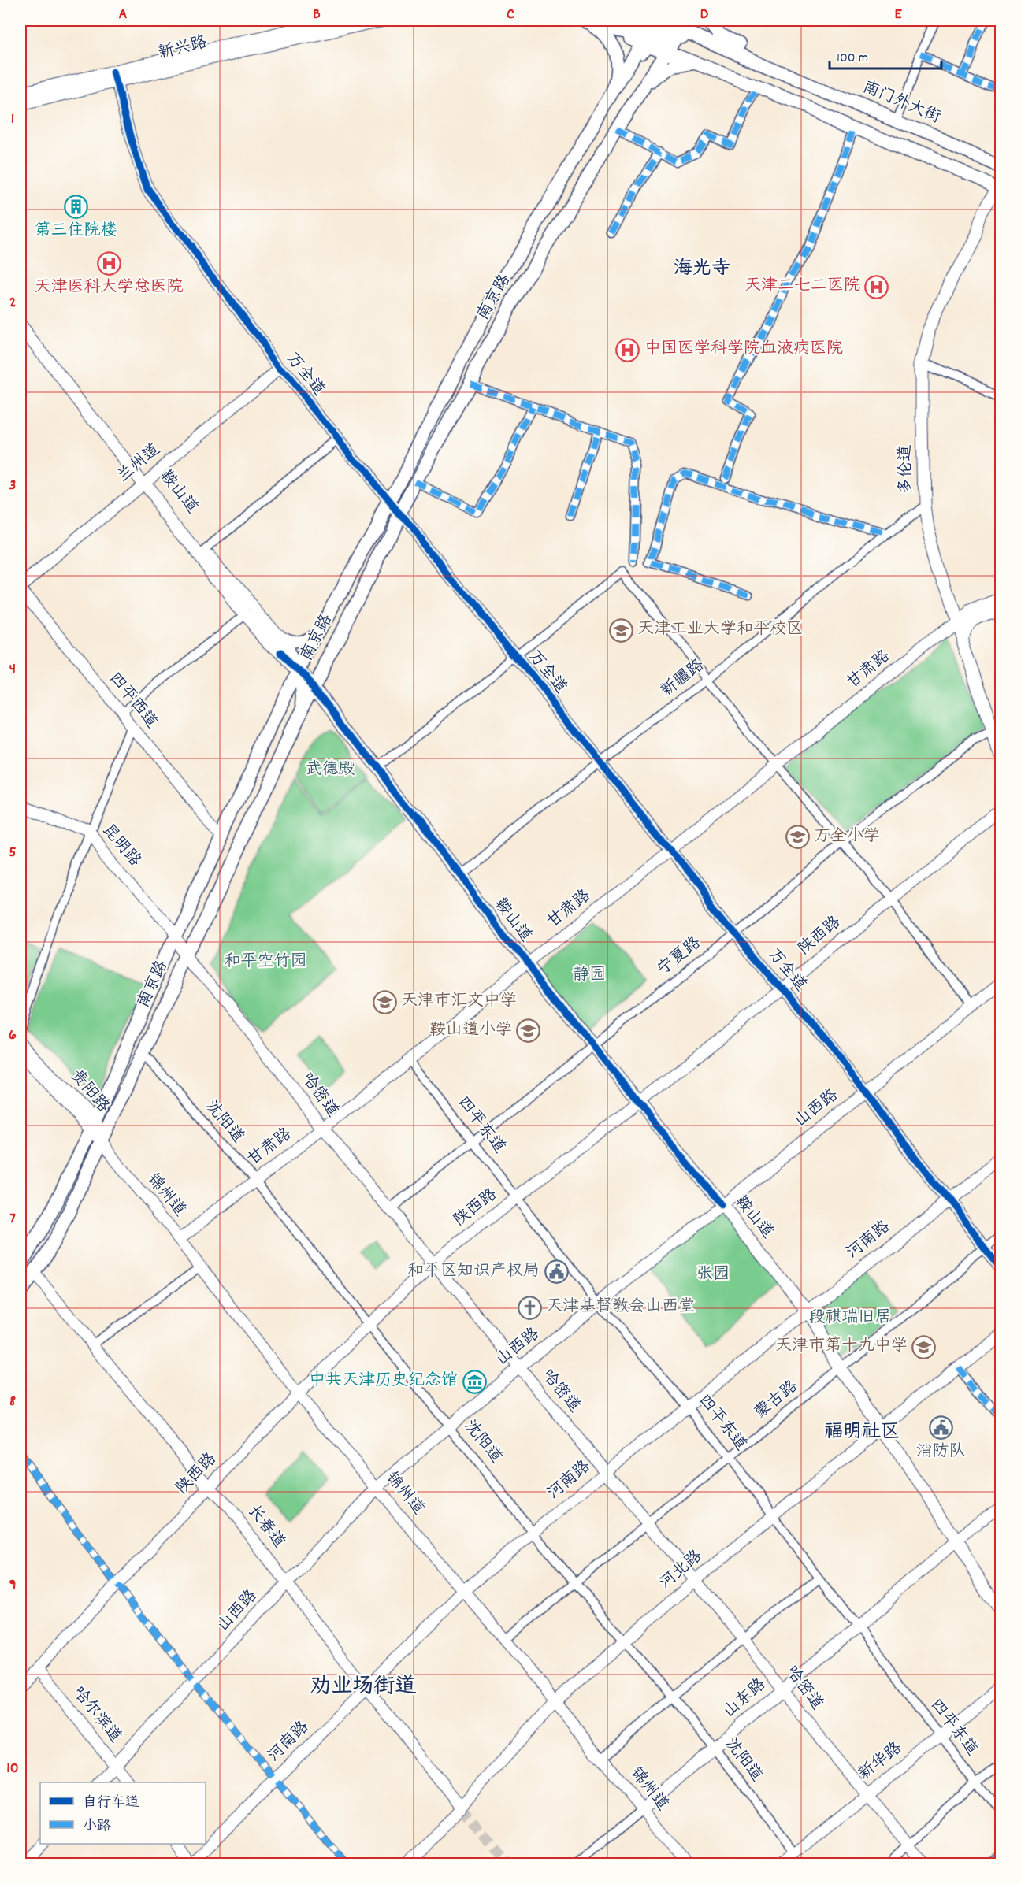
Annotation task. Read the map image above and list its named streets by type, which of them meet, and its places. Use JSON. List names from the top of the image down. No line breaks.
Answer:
{"streets":{"main road":["新兴路","南门外大街","南京路","多伦道","鞍山道"],"street":["万全道","兰州道","甘肃路","新疆路","四平西道","昆明路","陕西路","宁夏路","贵阳路","哈密道","山西路","沈阳道","四平东道","锦州道","河南路","蒙古路","长春道","河北路","山东路","哈尔滨道","新华路"]},"crossings":[["新兴路","万全道"],["南门外大街","南京路"],["南京路","万全道"],["南京路","鞍山道"],["南京路","四平西道"],["南京路","昆明路"],["南京路","贵阳路"],["南京路","哈密道"],["南京路","沈阳道"],["南京路","锦州道"],["南京路","长春道"],["万全道","兰州道"],["万全道","甘肃路"],["万全道","新疆路"],["万全道","陕西路"],["万全道","宁夏路"],["万全道","山西路"],["万全道","河南路"],["万全道","蒙古路"],["兰州道","鞍山道"],["兰州道","四平西道"],["多伦道","甘肃路"],["多伦道","新疆路"],["多伦道","宁夏路"],["鞍山道","甘肃路"],["鞍山道","新疆路"],["鞍山道","陕西路"],["鞍山道","宁夏路"],["鞍山道","山西路"],["鞍山道","河南路"],["鞍山道","蒙古路"],["鞍山道","河北路"],["鞍山道","山东路"],["甘肃路","哈密道"],["甘肃路","沈阳道"],["甘肃路","四平东道"],["甘肃路","锦州道"],["昆明路","哈密道"],["陕西路","哈密道"],["陕西路","沈阳道"],["陕西路","四平东道"],["陕西路","锦州道"],["陕西路","长春道"],["陕西路","哈尔滨道"],["宁夏路","哈密道"],["宁夏路","四平东道"],["贵阳路","锦州道"],["哈密道","山西路"],["哈密道","河南路"],["哈密道","蒙古路"],["哈密道","河北路"],["哈密道","山东路"],["哈密道","新华路"],["山西路","沈阳道"],["山西路","四平东道"],["山西路","锦州道"],["山西路","长春道"],["山西路","哈尔滨道"],["沈阳道","河南路"],["沈阳道","蒙古路"],["沈阳道","河北路"],["沈阳道","山东路"],["沈阳道","新华路"],["四平东道","河南路"],["四平东道","蒙古路"],["四平东道","河北路"],["四平东道","山东路"],["四平东道","新华路"],["锦州道","河南路"],["锦州道","蒙古路"],["锦州道","河北路"],["锦州道","山东路"],["河南路","长春道"],["长春道","河北路"]],"districts":["海光寺","福明社区","劝业场街道"],"parks":["武德殿","和平空竹园","静园","张园","段祺瑞旧居"],"places":{"building":["第三住院楼"],"hospital":["天津医科大学总医院","天津二七二医院","中国医学科学院血液病医院"],"school or university":["天津工业大学和平校区","万全小学","天津市汇文中学","鞍山道小学","天津市第十九中学"],"public building":["和平区知识产权局","消防队"],"church":["天津基督教会山西堂"],"museum":["中共天津历史纪念馆"]},"legend":["自行车道","小路"],"scale_bar":"100 m","grid":{"columns":["A","B","C","D","E"],"rows":["1","2","3","4","5","6","7","8","9","10"]}}
